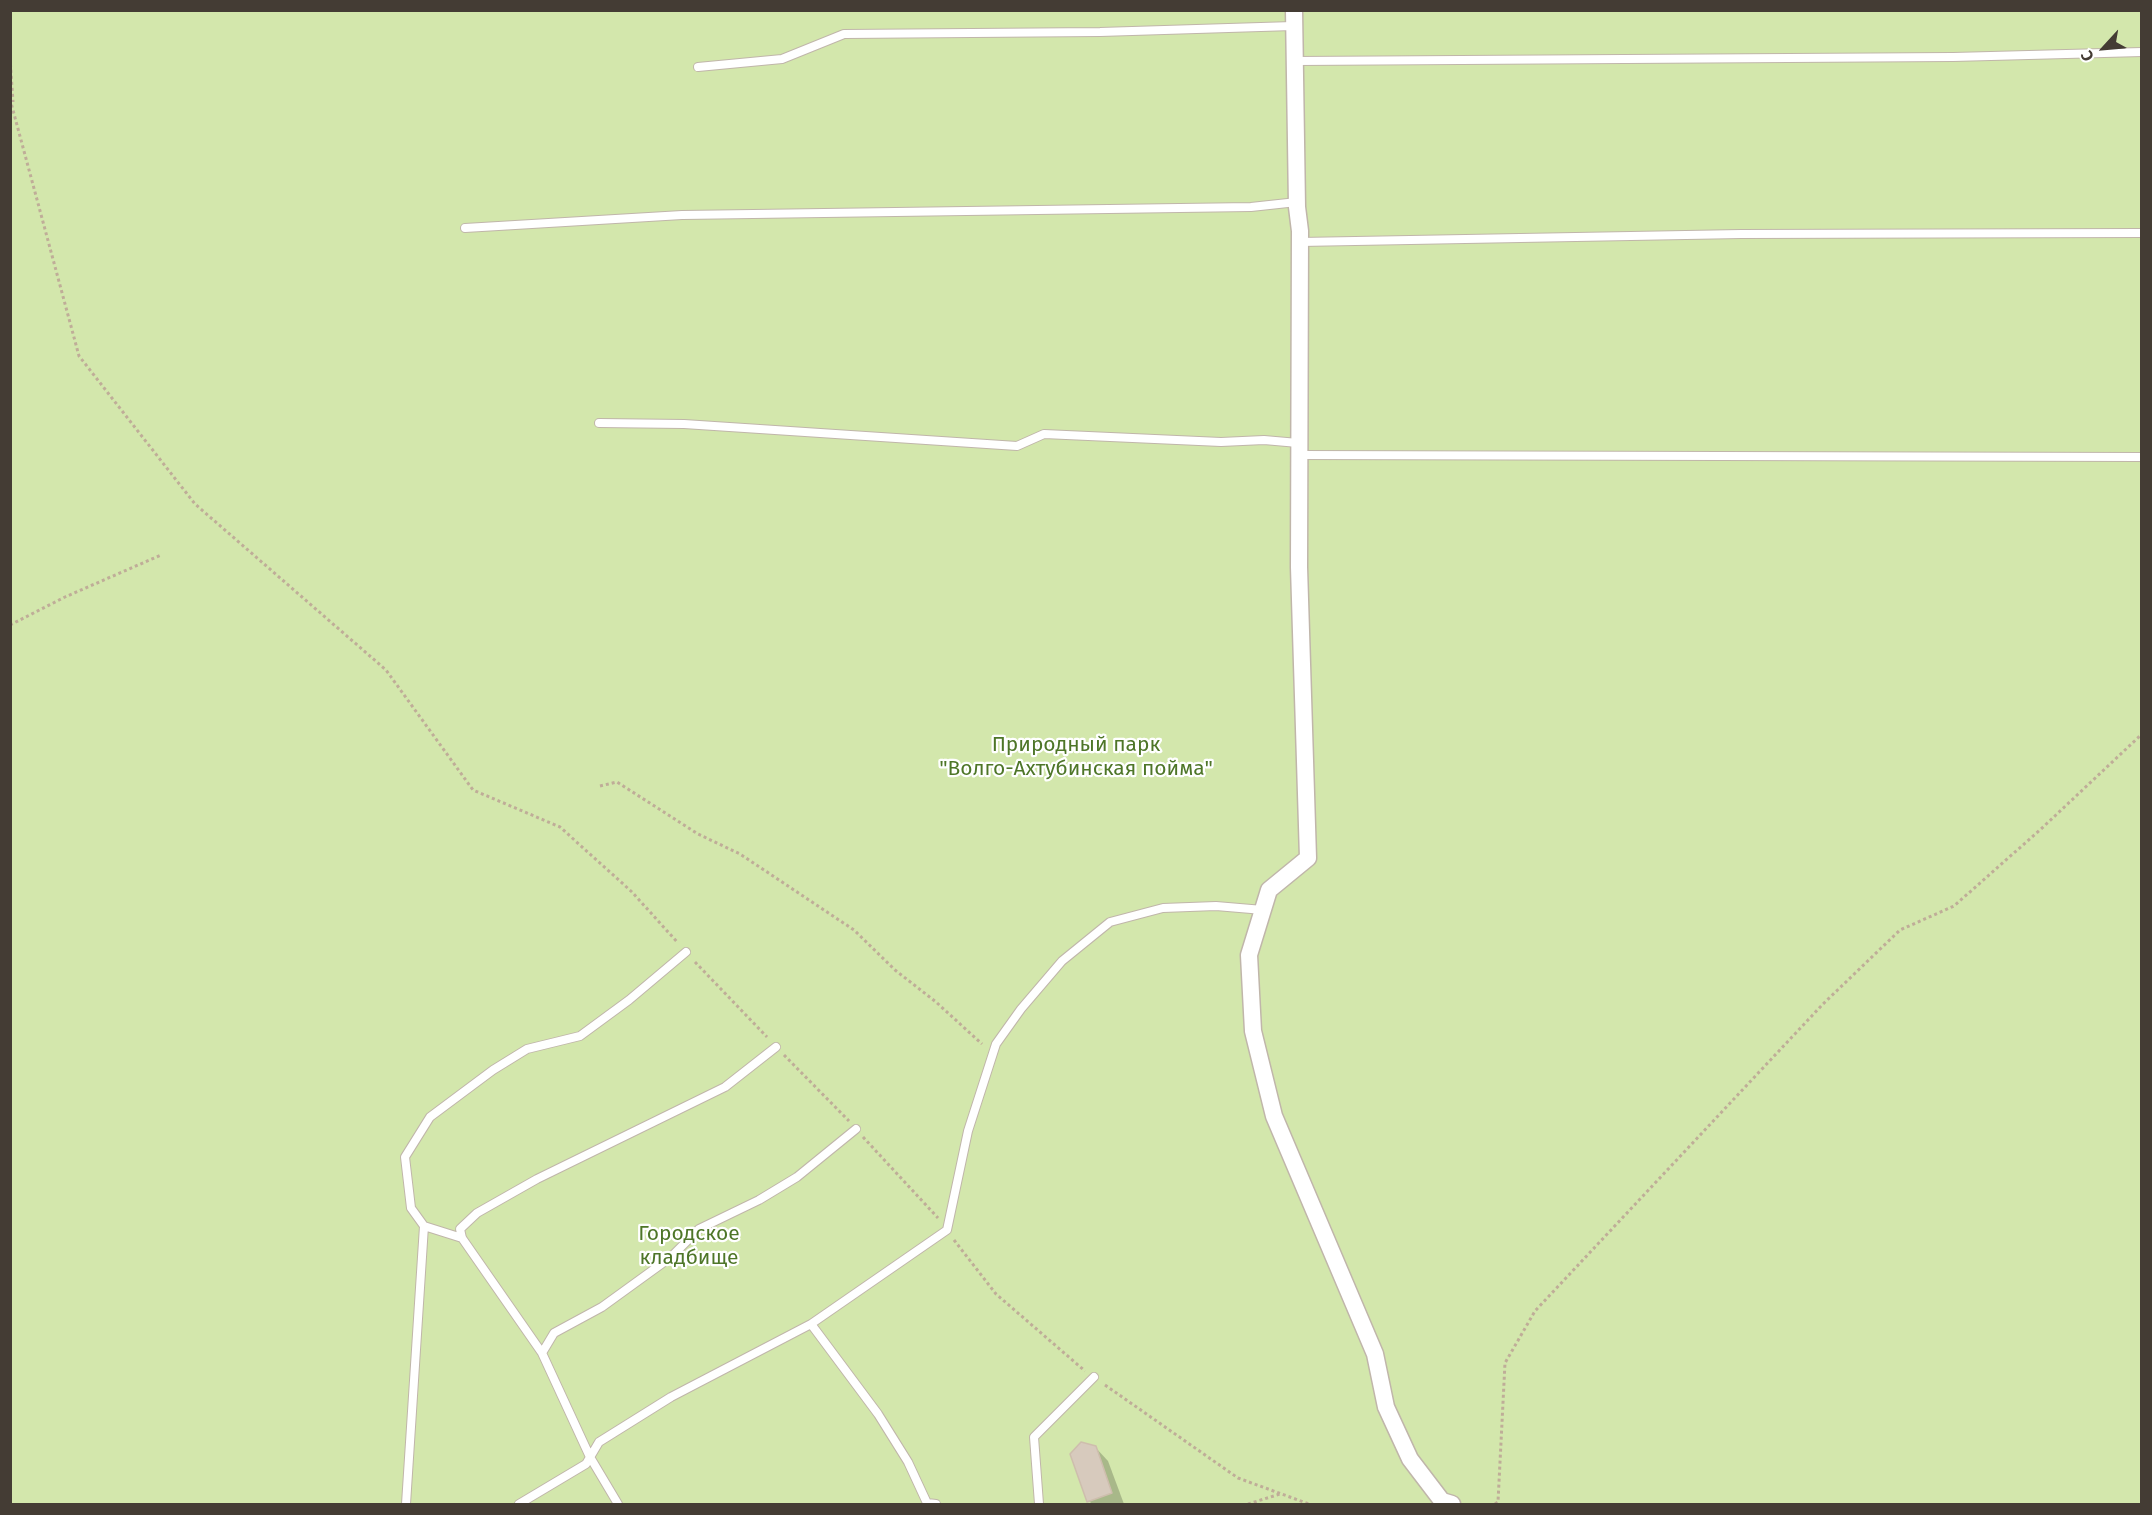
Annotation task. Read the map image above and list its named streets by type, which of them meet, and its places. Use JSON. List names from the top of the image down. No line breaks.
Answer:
{"parks":["Природный парк \"Волго-Ахтубинская пойма\"","Городское кладбище"],"north":"bottom left"}
